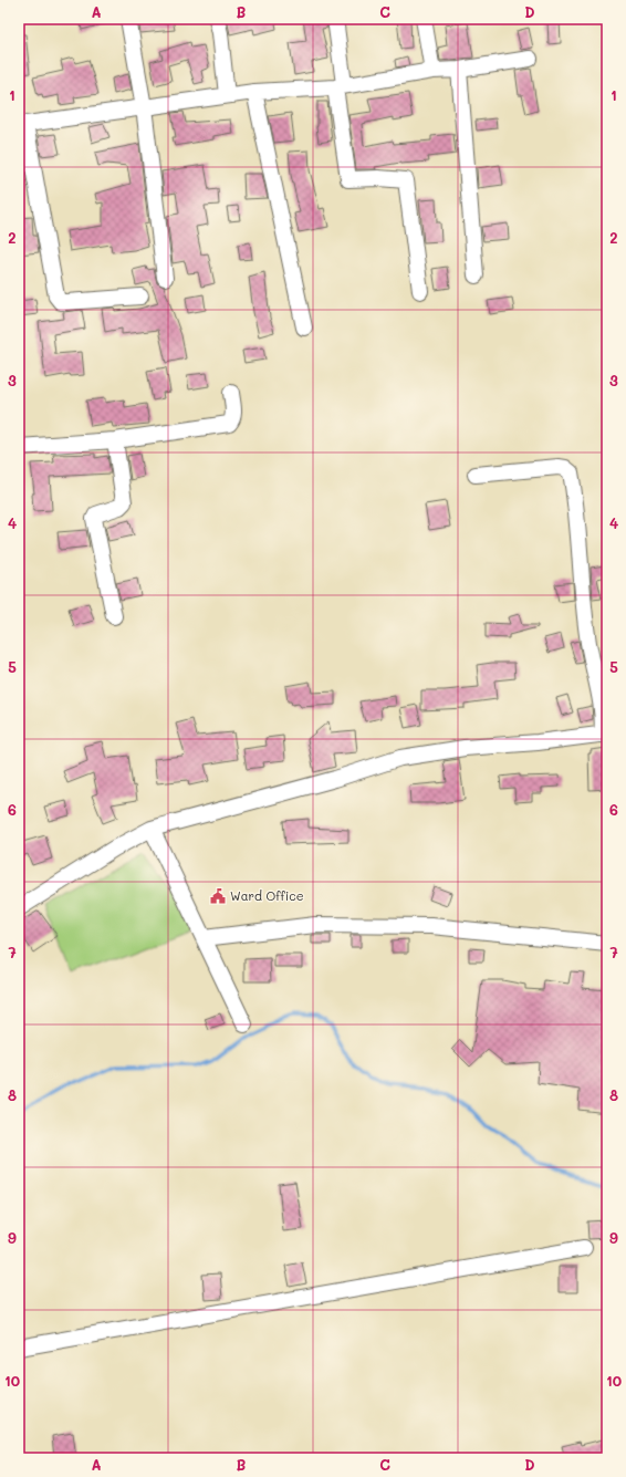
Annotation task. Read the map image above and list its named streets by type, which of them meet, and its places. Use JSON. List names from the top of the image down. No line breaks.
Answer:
{"places":{"public building":["Ward Office"]},"grid":{"columns":["A","B","C","D"],"rows":["1","2","3","4","5","6","7","8","9","10"]}}
